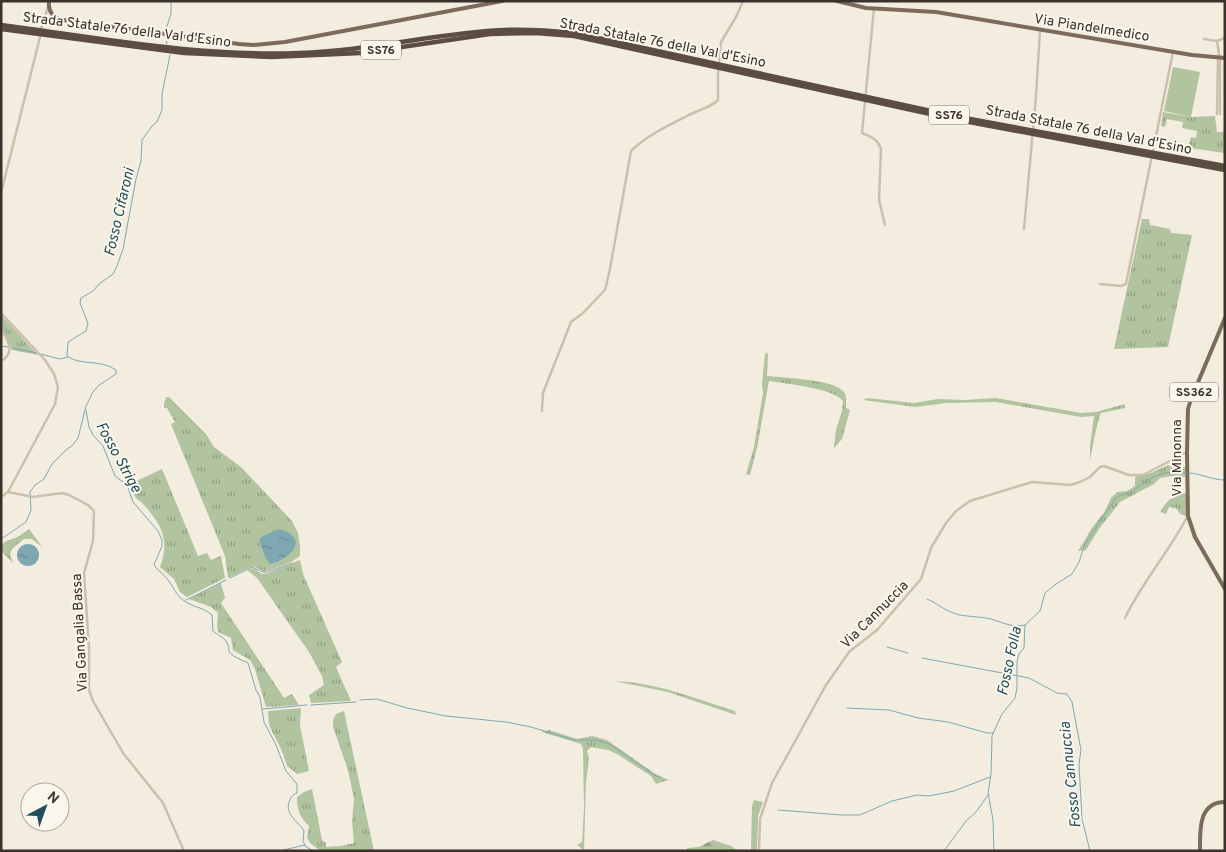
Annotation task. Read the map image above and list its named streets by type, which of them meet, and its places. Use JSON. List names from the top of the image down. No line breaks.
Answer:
{"streets":{"highway":["Strada Statale 76 della Val d'Esino","SS76"],"main road":["Via Piandelmedico","SS362","Via Minonna"],"street":["Via Cannuccia","Via Gangalia Bassa"]},"crossings":[["Via Minonna","Via Cannuccia"]],"water":["Fosso Cifaroni","Fosso Strige","Fosso Folla","Fosso Cannuccia"],"north":"top right"}
